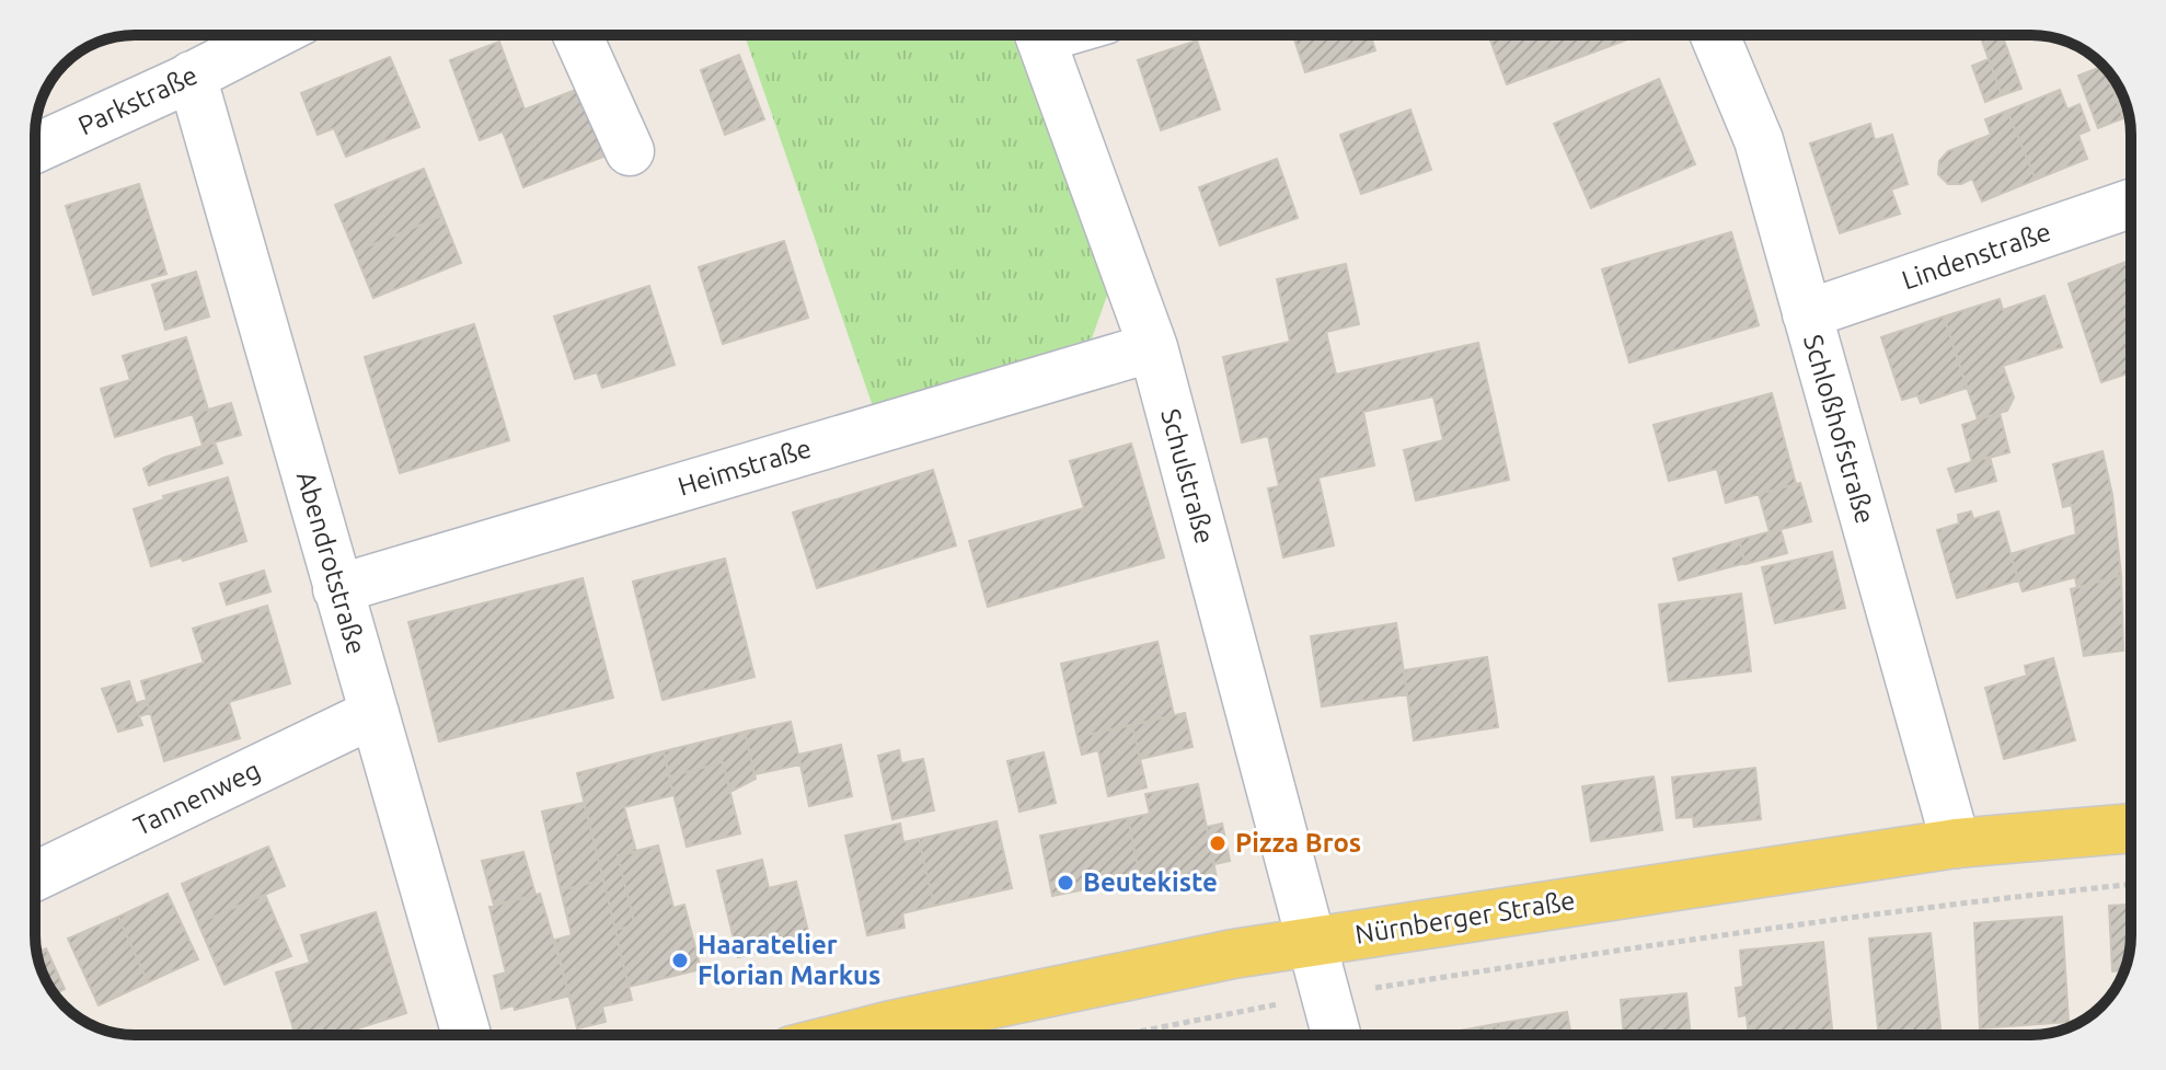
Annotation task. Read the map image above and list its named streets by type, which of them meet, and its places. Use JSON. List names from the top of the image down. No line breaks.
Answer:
{"streets":{"main road":["Nürnberger Straße"],"street":["Parkstraße","Lindenstraße","Schloßhofstraße","Heimstraße","Schulstraße","Abendrotstraße","Tannenweg"]},"crossings":[["Parkstraße","Abendrotstraße"],["Lindenstraße","Schloßhofstraße"],["Schloßhofstraße","Nürnberger Straße"],["Heimstraße","Schulstraße"],["Heimstraße","Abendrotstraße"],["Schulstraße","Nürnberger Straße"],["Abendrotstraße","Tannenweg"]],"places":["Pizza Bros","Beutekiste","Haaratelier Florian Markus"]}
